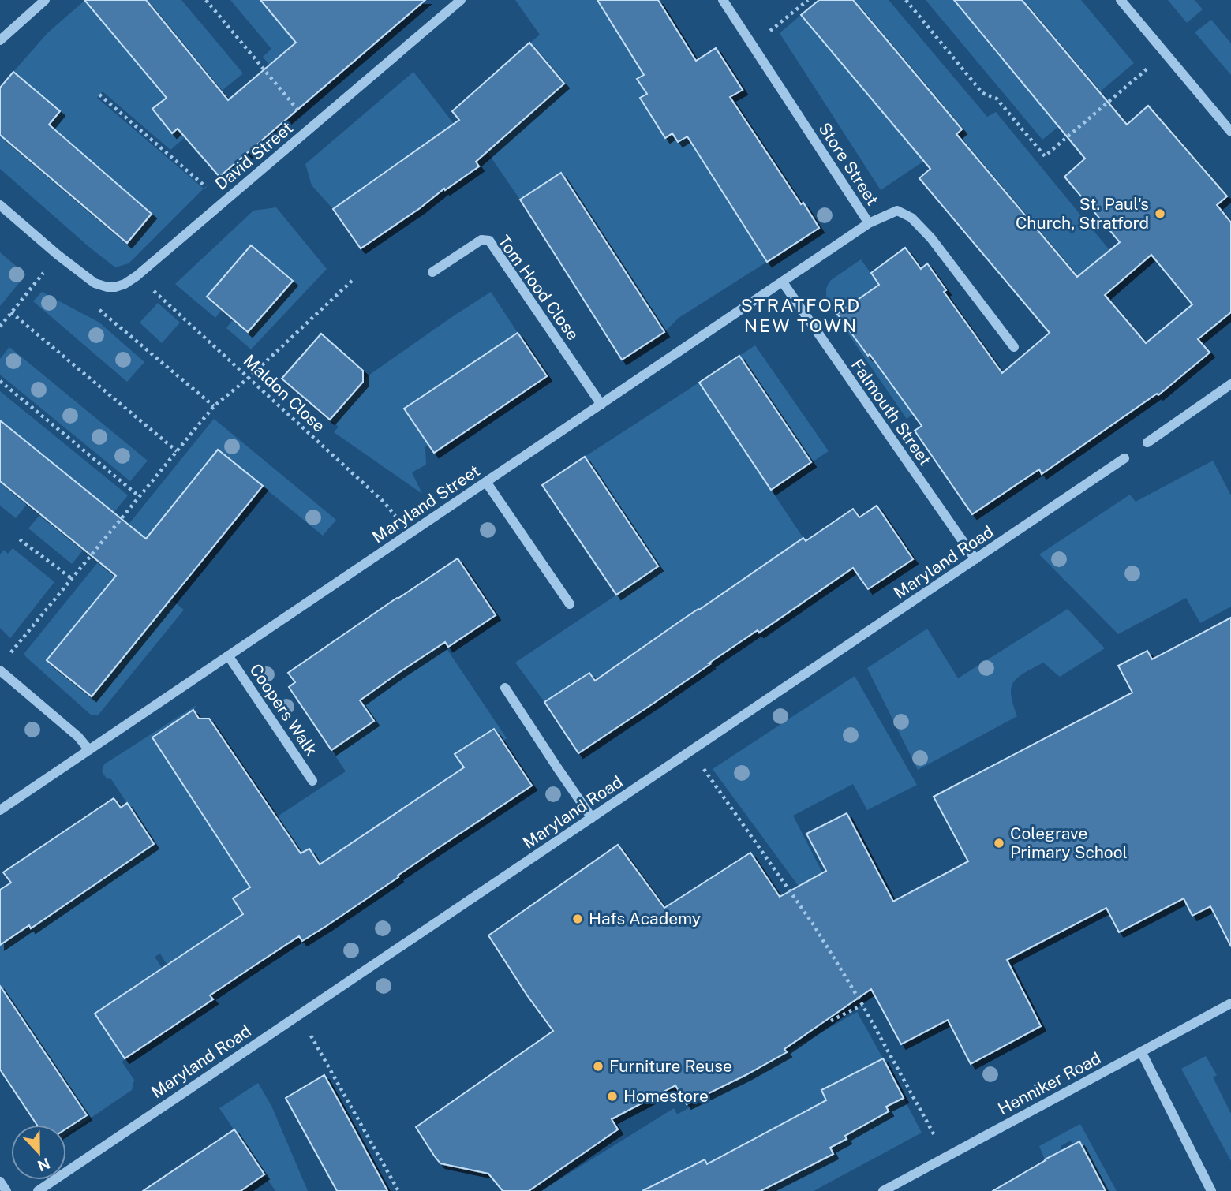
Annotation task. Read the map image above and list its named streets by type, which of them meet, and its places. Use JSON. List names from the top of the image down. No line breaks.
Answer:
{"streets":{"street":["David Street","Store Street","Tom Hood Close","Falmouth Street","Maryland Street","Maryland Road","Coopers Walk","Henniker Road"],"path":["Maldon Close"]},"crossings":[["David Street","Maldon Close"],["Store Street","Maryland Street"],["Tom Hood Close","Maryland Street"],["Maldon Close","Maryland Street"],["Falmouth Street","Maryland Street"],["Falmouth Street","Maryland Road"],["Maryland Street","Coopers Walk"]],"districts":["STRATFORD NEW TOWN"],"places":["St. Paul's Church, Stratford","Colegrave Primary School","Hafs Academy","Furniture Reuse","Homestore"],"north":"bottom"}
